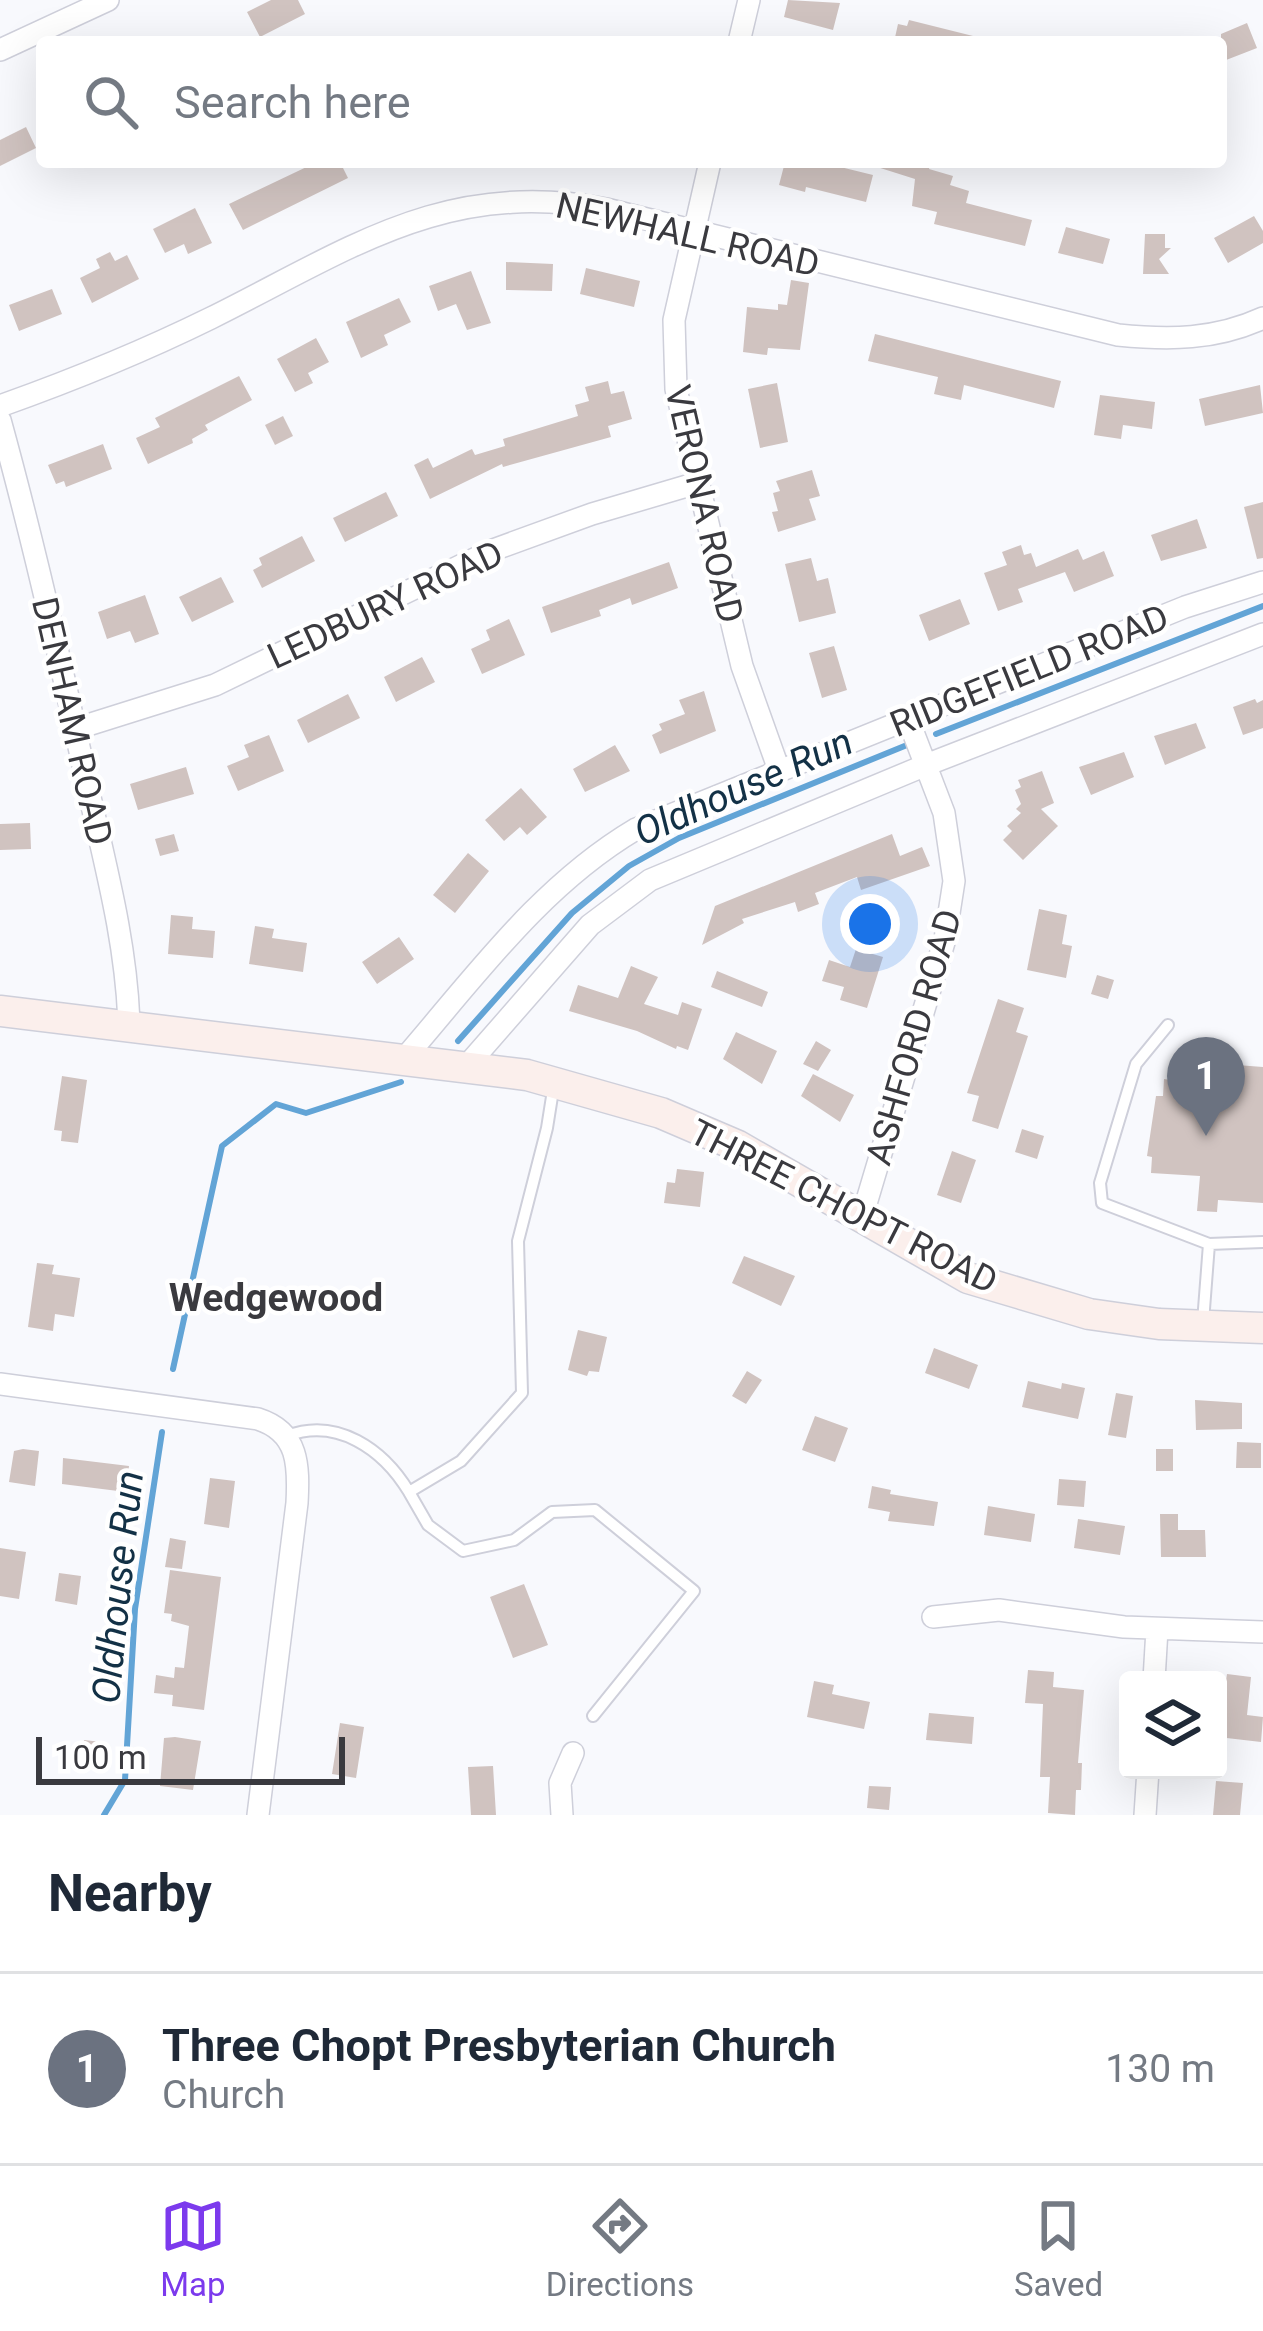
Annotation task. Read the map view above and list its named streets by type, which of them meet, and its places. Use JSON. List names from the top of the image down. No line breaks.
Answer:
{"streets":{"main road":["THREE CHOPT ROAD"],"street":["NEWHALL ROAD","VERONA ROAD","LEDBURY ROAD","RIDGEFIELD ROAD","DENHAM ROAD","ASHFORD ROAD"]},"crossings":[["NEWHALL ROAD","VERONA ROAD"],["VERONA ROAD","LEDBURY ROAD"],["VERONA ROAD","RIDGEFIELD ROAD"],["LEDBURY ROAD","DENHAM ROAD"],["RIDGEFIELD ROAD","ASHFORD ROAD"],["RIDGEFIELD ROAD","THREE CHOPT ROAD"],["DENHAM ROAD","THREE CHOPT ROAD"],["ASHFORD ROAD","THREE CHOPT ROAD"]],"districts":["Wedgewood"],"water":["Oldhouse Run"],"scale_bar":"100 m","page":{"search":"Search here","pins":"1","scale":"100 m","heading":"Nearby","list":[{"mark":"1","name":"Three Chopt Presbyterian Church","note":"Church","value":"130 m"}],"nav":["Map","Directions","Saved"]}}
